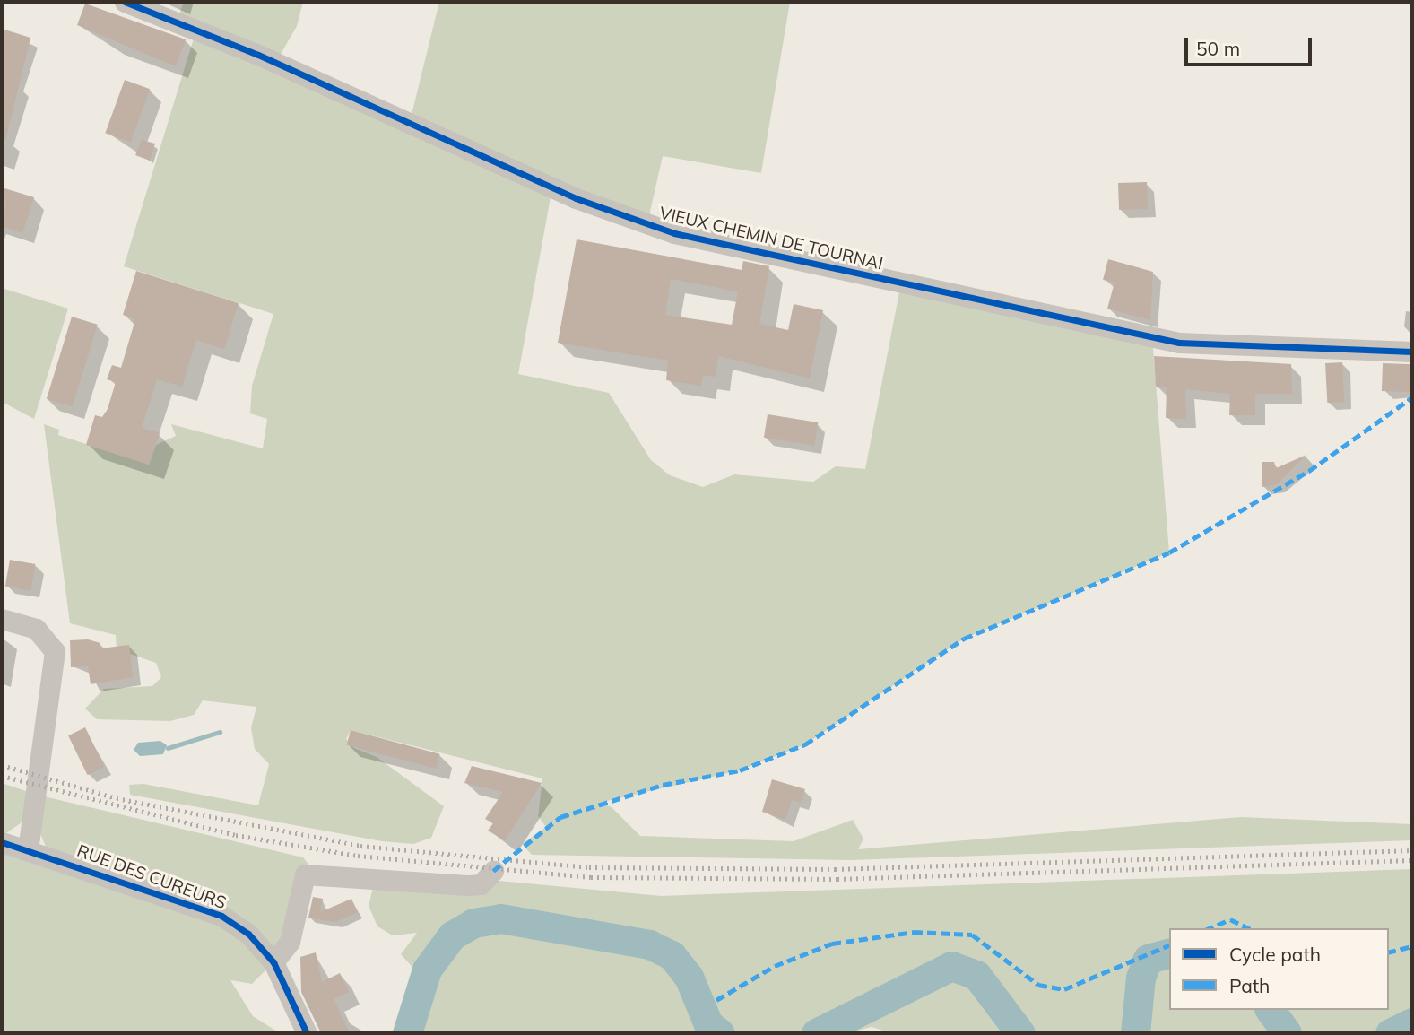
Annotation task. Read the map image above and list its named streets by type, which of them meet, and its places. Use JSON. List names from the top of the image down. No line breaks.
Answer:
{"streets":{"street":["VIEUX CHEMIN DE TOURNAI","RUE DES CUREURS"]},"legend":["Cycle path","Path"],"scale_bar":"50 m"}
